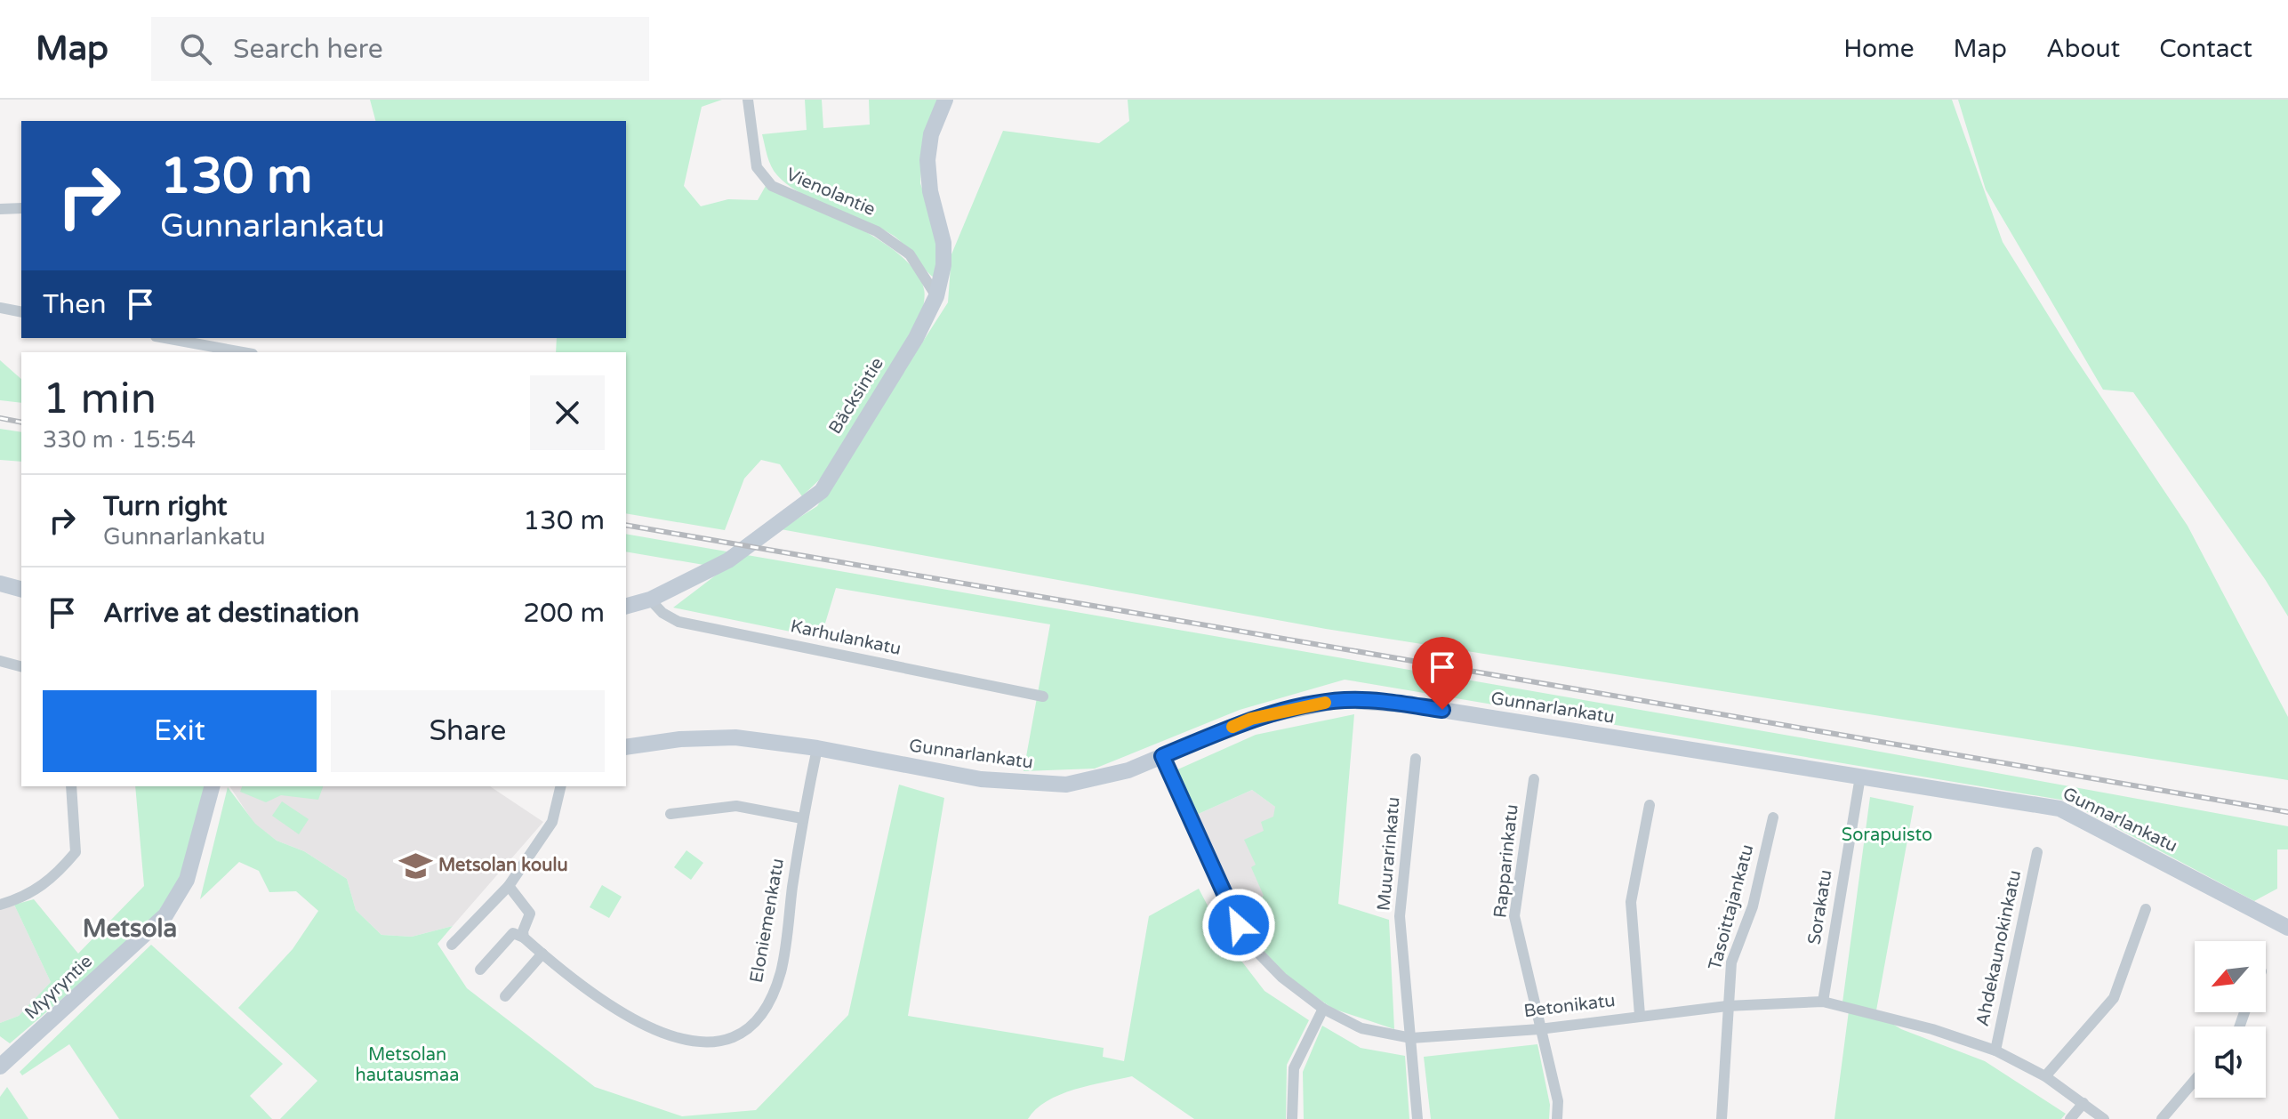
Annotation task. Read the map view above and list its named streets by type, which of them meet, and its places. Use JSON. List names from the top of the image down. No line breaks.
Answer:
{"streets":{"street":["Vienolantie","Bäcksintie","Karhulankatu","Gunnarlankatu","Muurarinkatu","Rapparinkatu","Tasoittajankatu","Sorakatu","Eloniemenkatu","Ahdekaunokinkatu","Myyryntie","Betonikatu"]},"crossings":[["Vienolantie","Bäcksintie"],["Bäcksintie","Karhulankatu"],["Gunnarlankatu","Sorakatu"],["Gunnarlankatu","Eloniemenkatu"],["Gunnarlankatu","Betonikatu"],["Muurarinkatu","Betonikatu"],["Rapparinkatu","Betonikatu"],["Tasoittajankatu","Betonikatu"],["Sorakatu","Betonikatu"],["Ahdekaunokinkatu","Betonikatu"]],"districts":["Metsola"],"parks":["Sorapuisto","Metsolan hautausmaa"],"places":{"school or university":["Metsolan koulu"]},"north":"bottom left","page":{"header":"Map","search":"Search here","nav":["Home","Map","About","Contact"],"turn":["130 m","Gunnarlankatu"],"then":"Then","heading":["1 min","330 m · 15:54"],"list":[{"name":"Turn right","note":"Gunnarlankatu","value":"130 m"},{"name":"Arrive at destination","value":"200 m"}],"buttons":["Exit","Share"]}}
